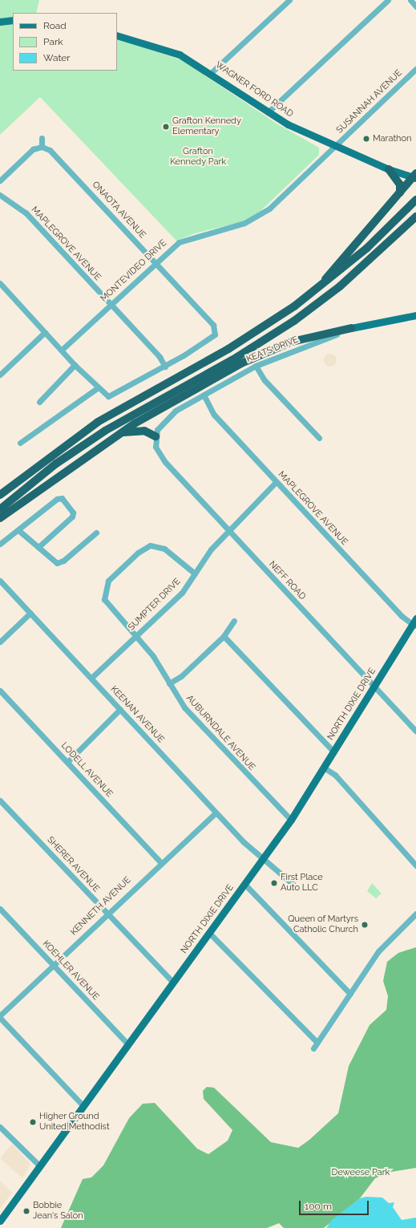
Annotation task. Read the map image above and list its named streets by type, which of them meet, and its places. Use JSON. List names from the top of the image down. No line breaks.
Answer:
{"streets":{"main road":["WAGNER FORD ROAD","KEATS DRIVE","NORTH DIXIE DRIVE"],"street":["SUSANNAH AVENUE","ONAOTA AVENUE","MAPLEGROVE AVENUE","MONTEVIDEO DRIVE","NEFF ROAD","SUMPTER DRIVE","KEENAN AVENUE","AUBURNDALE AVENUE","LODELL AVENUE","SHERER AVENUE","KENNETH AVENUE","KOEHLER AVENUE"]},"crossings":[["WAGNER FORD ROAD","SUSANNAH AVENUE"],["WAGNER FORD ROAD","MONTEVIDEO DRIVE"],["SUSANNAH AVENUE","MONTEVIDEO DRIVE"],["ONAOTA AVENUE","MAPLEGROVE AVENUE"],["ONAOTA AVENUE","MONTEVIDEO DRIVE"],["MAPLEGROVE AVENUE","MONTEVIDEO DRIVE"],["MAPLEGROVE AVENUE","KEATS DRIVE"],["MAPLEGROVE AVENUE","SUMPTER DRIVE"],["MAPLEGROVE AVENUE","NORTH DIXIE DRIVE"],["KEATS DRIVE","NEFF ROAD"],["NEFF ROAD","SUMPTER DRIVE"],["NEFF ROAD","NORTH DIXIE DRIVE"],["SUMPTER DRIVE","KEENAN AVENUE"],["SUMPTER DRIVE","AUBURNDALE AVENUE"],["NORTH DIXIE DRIVE","KEENAN AVENUE"],["NORTH DIXIE DRIVE","AUBURNDALE AVENUE"],["NORTH DIXIE DRIVE","SHERER AVENUE"],["NORTH DIXIE DRIVE","KOEHLER AVENUE"],["KEENAN AVENUE","KENNETH AVENUE"],["LODELL AVENUE","KENNETH AVENUE"],["SHERER AVENUE","KENNETH AVENUE"],["KENNETH AVENUE","KOEHLER AVENUE"]],"parks":["Grafton Kennedy Park","Deweese Park"],"places":["Grafton Kennedy Elementary","Marathon","First Place Auto LLC","Queen of Martyrs Catholic Church","Higher Ground United Methodist","Bobbie Jean's Salon"],"legend":["Road","Park","Water"],"scale_bar":"100 m"}
